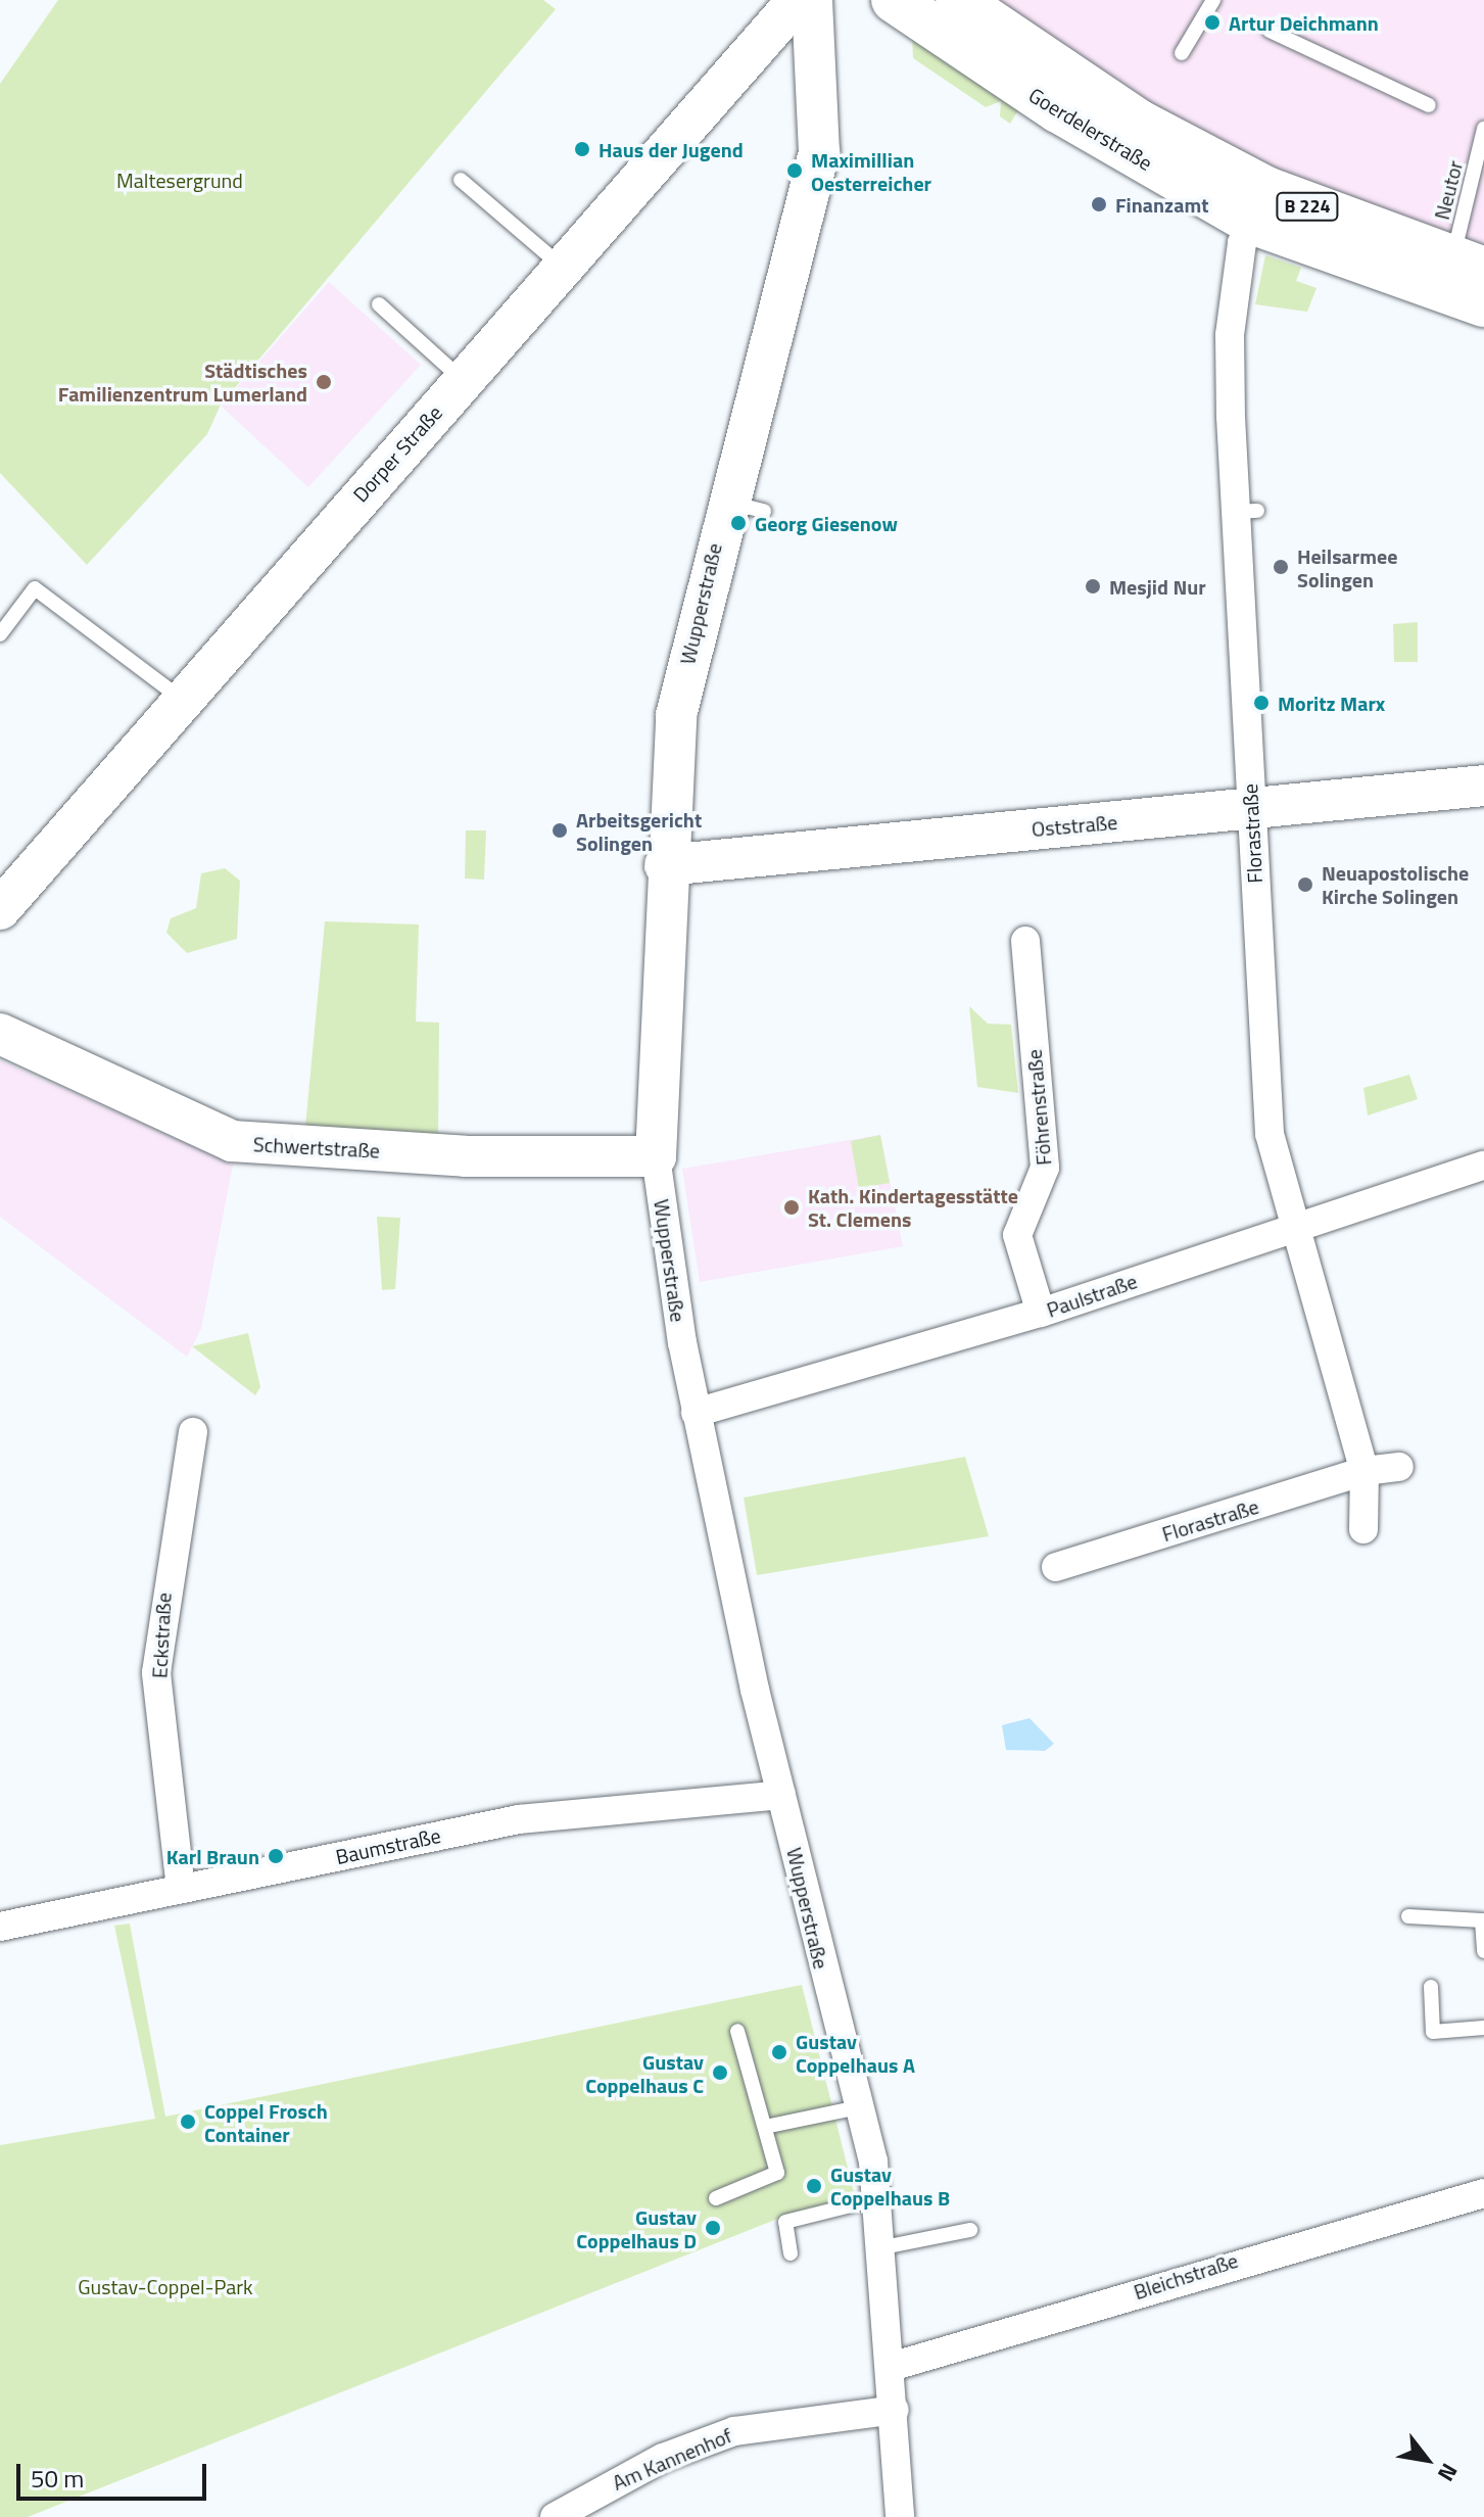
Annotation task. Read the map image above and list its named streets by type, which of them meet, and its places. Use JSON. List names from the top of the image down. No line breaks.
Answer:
{"streets":{"main road":["Goerdelerstraße","B 224"],"street":["Dorper Straße","Wupperstraße","Oststraße","Florastraße","Föhrenstraße","Schwertstraße","Paulstraße","Eckstraße","Baumstraße","Bleichstraße","Am Kannenhof"],"lane":["Neutor"]},"crossings":[["Goerdelerstraße","Neutor"],["Goerdelerstraße","Florastraße"],["Wupperstraße","Oststraße"],["Wupperstraße","Schwertstraße"],["Wupperstraße","Paulstraße"],["Wupperstraße","Baumstraße"],["Wupperstraße","Bleichstraße"],["Wupperstraße","Am Kannenhof"],["Oststraße","Florastraße"],["Florastraße","Paulstraße"],["Föhrenstraße","Paulstraße"],["Eckstraße","Baumstraße"]],"parks":["Maltesergrund","Gustav-Coppel-Park"],"places":["Artur Deichmann","Haus der Jugend","Maximillian Oesterreicher","Finanzamt","Städtisches Familienzentrum Lumerland","Georg Giesenow","Heilsarmee Solingen","Mesjid Nur","Moritz Marx","Arbeitsgericht Solingen","Neuapostolische Kirche Solingen","Kath. Kindertagesstätte St. Clemens","Karl Braun","Gustav Coppelhaus A","Gustav Coppelhaus C","Coppel Frosch Container","Gustav Coppelhaus B","Gustav Coppelhaus D"],"scale_bar":"50 m","north":"bottom right"}
